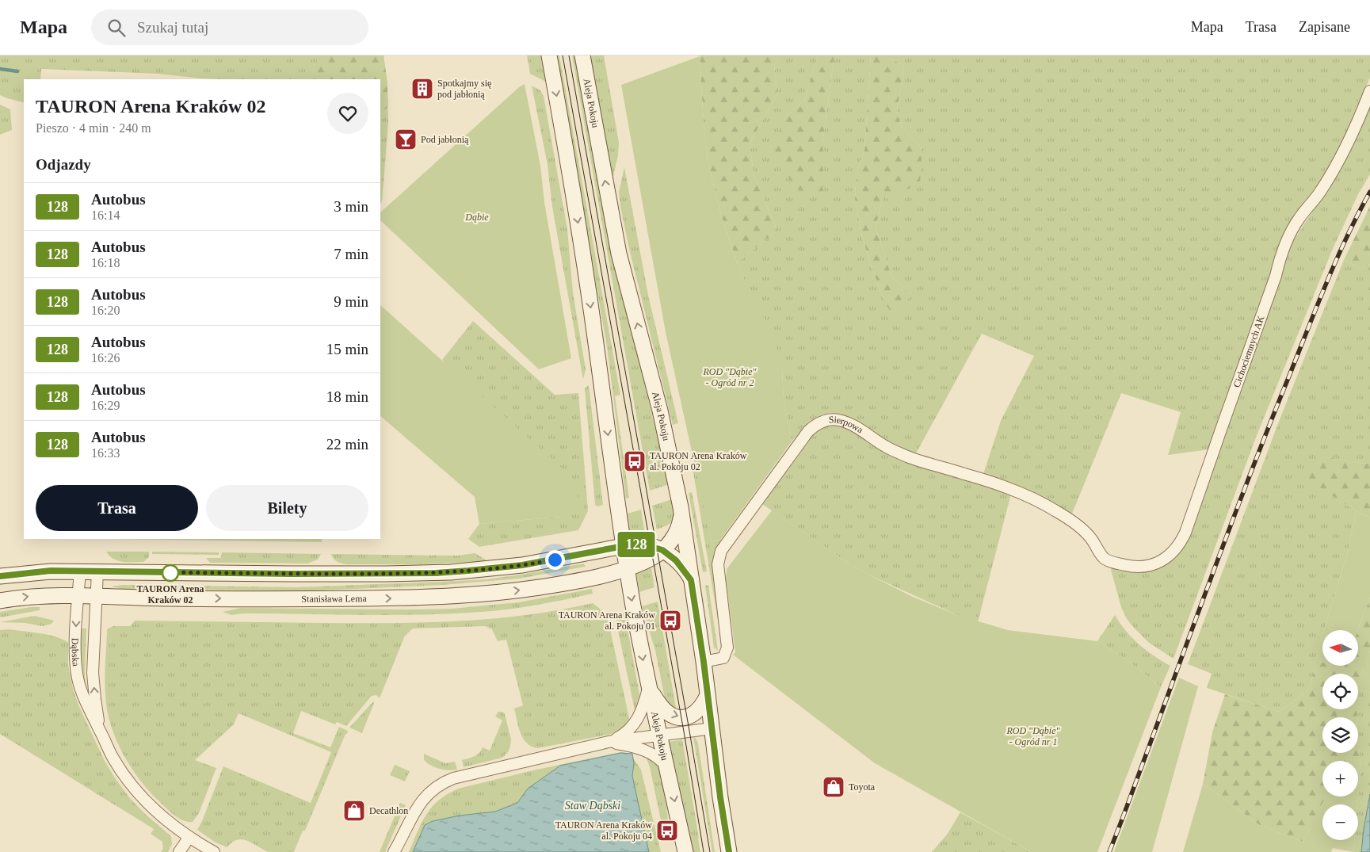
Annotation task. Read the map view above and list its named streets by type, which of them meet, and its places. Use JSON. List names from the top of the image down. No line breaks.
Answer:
{"streets":{"main road":["Aleja Pokoju","Stanisława Lema"],"street":["Cichociemnych AK","Sierpowa","Dąbska"]},"crossings":[["Aleja Pokoju","Sierpowa"],["Aleja Pokoju","Stanisława Lema"],["Cichociemnych AK","Sierpowa"],["Stanisława Lema","Dąbska"]],"water":["Staw Dąbski"],"parks":["Dąbie","ROD \"Dąbie\" - Ogród nr 2","ROD \"Dąbie\" - Ogród nr 1"],"places":{"building":["Spotkajmy się pod jabłonią"],"bar":["Pod jabłonią"],"bus stop":["TAURON Arena Kraków al. Pokoju 02","TAURON Arena Kraków al. Pokoju 01","TAURON Arena Kraków al. Pokoju 04"],"other":["TAURON Arena Kraków 02"],"shop":["Toyota","Decathlon"]},"lines":["bus line 128"],"north":"left","page":{"header":"Mapa","search":"Szukaj tutaj","nav":["Mapa","Trasa","Zapisane"],"on_map":"128","heading":[["TAURON Arena Kraków 02","Pieszo · 4 min · 240 m"],"Odjazdy"],"list":[{"mark":"128","name":"Autobus","note":"16:14","value":"3 min"},{"mark":"128","name":"Autobus","note":"16:18","value":"7 min"},{"mark":"128","name":"Autobus","note":"16:20","value":"9 min"},{"mark":"128","name":"Autobus","note":"16:26","value":"15 min"},{"mark":"128","name":"Autobus","note":"16:29","value":"18 min"},{"mark":"128","name":"Autobus","note":"16:33","value":"22 min"}],"buttons":["Trasa","Bilety"],"map_buttons":["+","−"]}}
